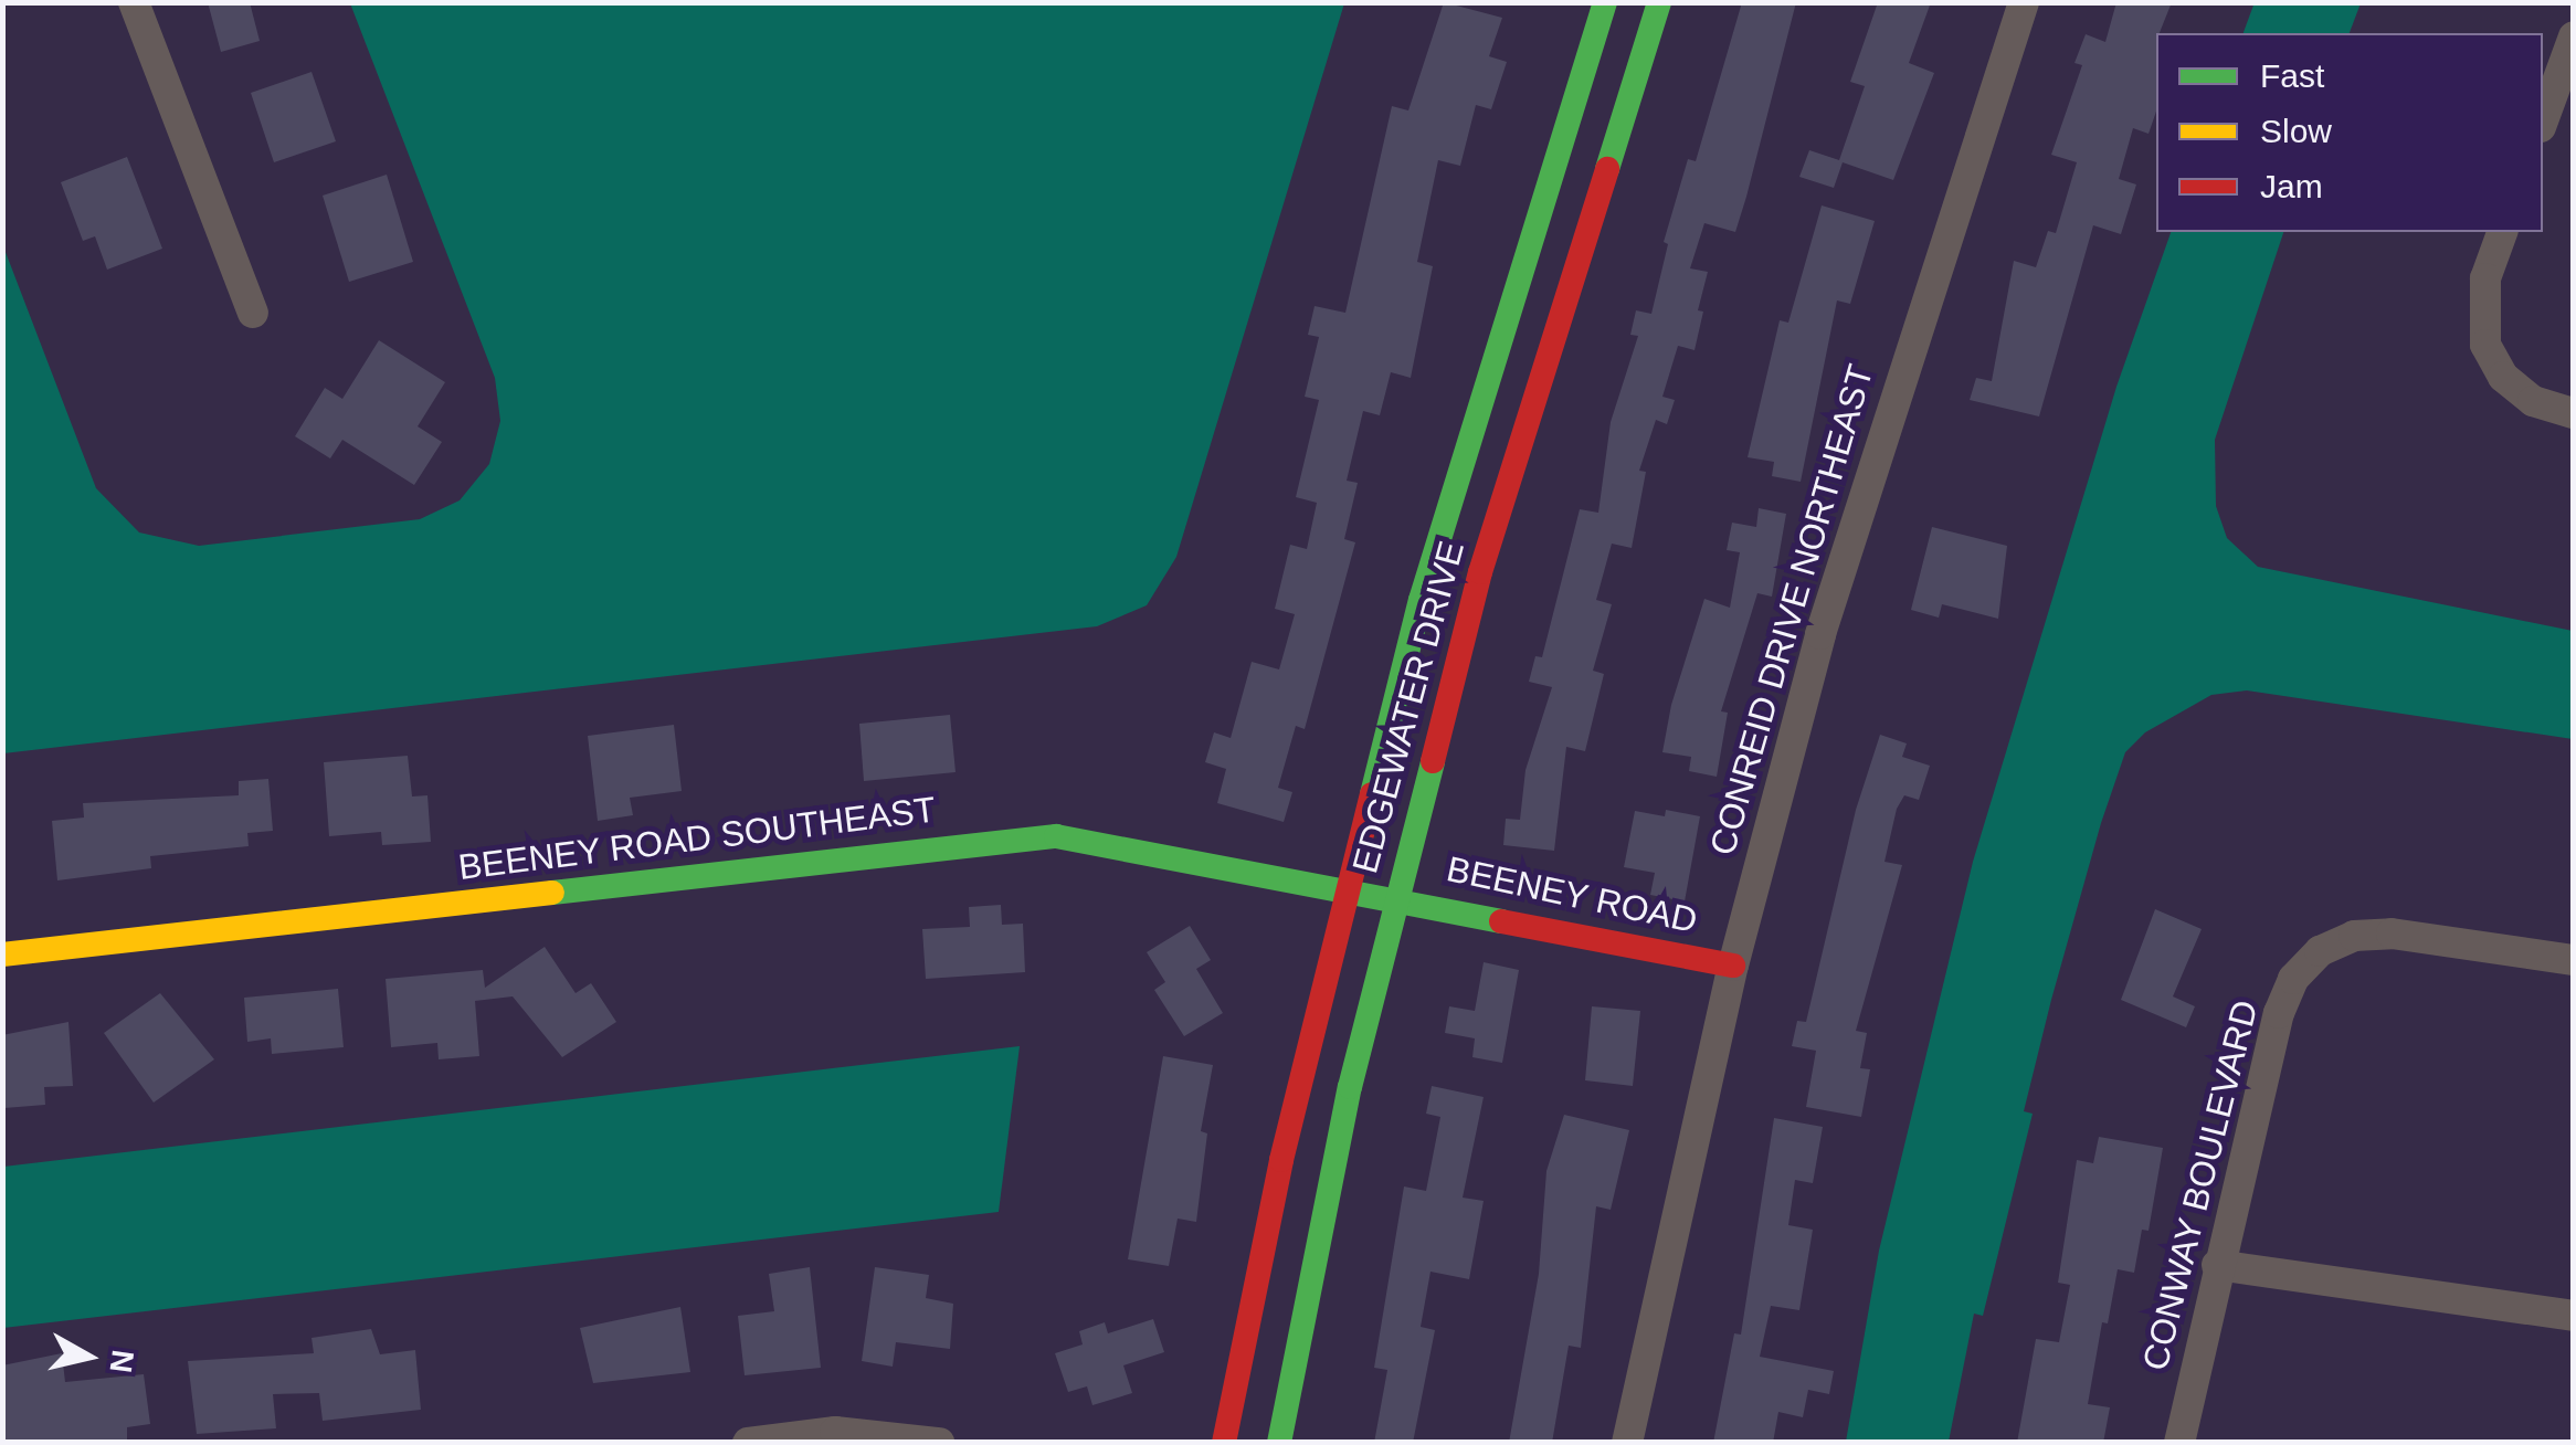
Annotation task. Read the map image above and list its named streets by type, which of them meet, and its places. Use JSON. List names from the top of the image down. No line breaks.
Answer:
{"streets":{"street":["CONREID DRIVE NORTHEAST","EDGEWATER DRIVE","BEENEY ROAD SOUTHEAST","BEENEY ROAD","CONWAY BOULEVARD"]},"crossings":[["CONREID DRIVE NORTHEAST","BEENEY ROAD"],["EDGEWATER DRIVE","BEENEY ROAD SOUTHEAST"],["EDGEWATER DRIVE","BEENEY ROAD"],["BEENEY ROAD SOUTHEAST","BEENEY ROAD"]],"legend":["Fast","Slow","Jam"],"north":"right"}
